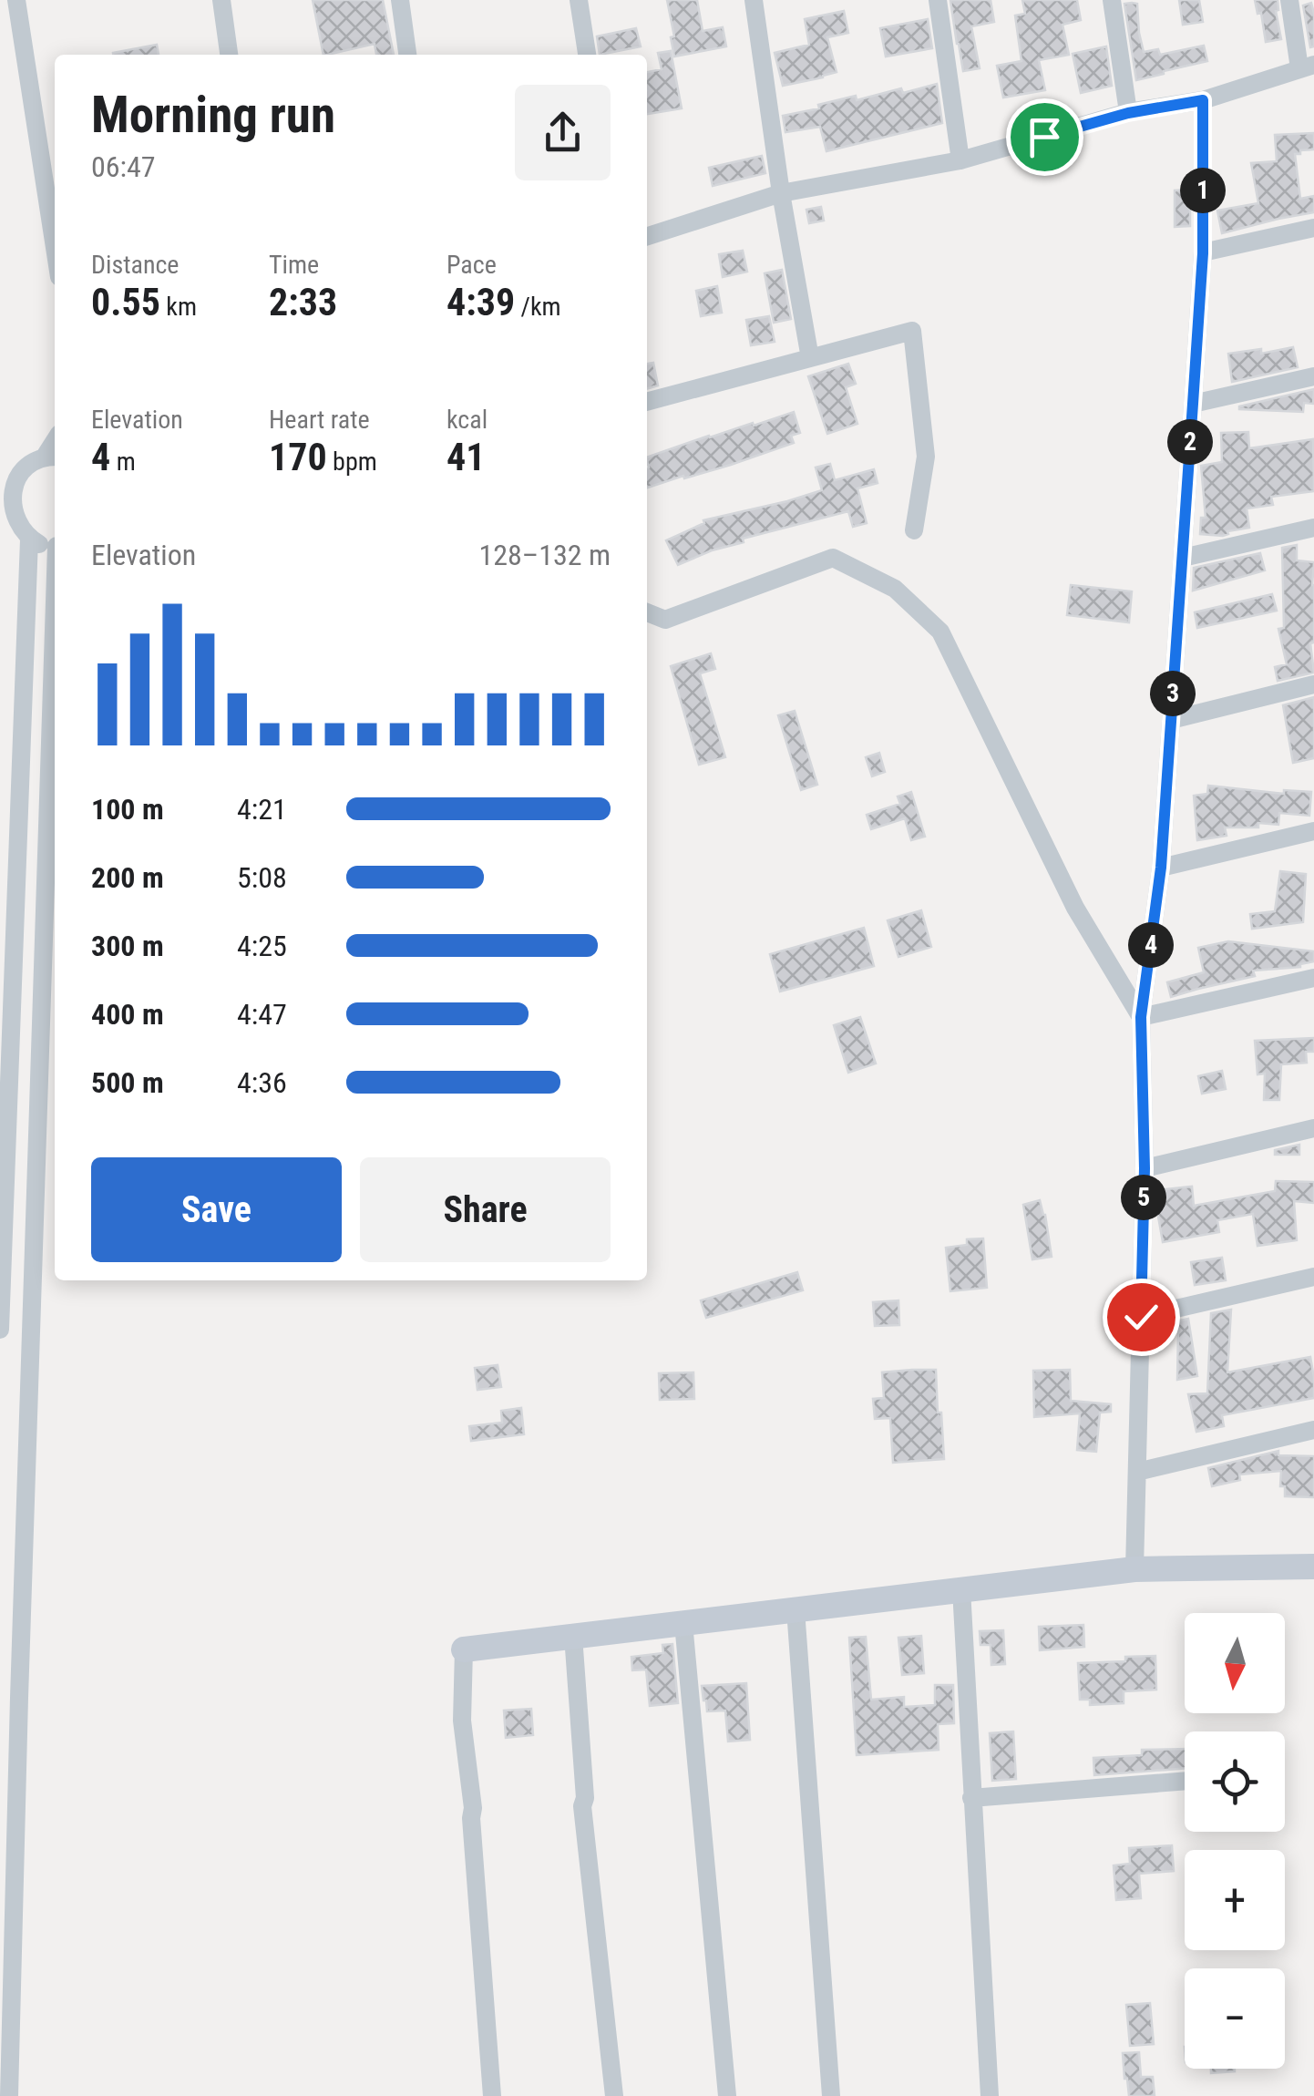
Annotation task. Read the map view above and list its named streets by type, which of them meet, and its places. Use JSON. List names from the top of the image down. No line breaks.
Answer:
{"north":"bottom","page":{"heading":["Morning run","06:47"],"pins":["1","2","3","4","5"],"stats":[["Distance","0.55 km"],["Time","2:33"],["Pace","4:39 /km"],["Elevation","4 m"],["Heart rate","170 bpm"],["kcal","41"]],"chart":["Elevation","128–132 m"],"list":[{"name":"100 m","note":"4:21"},{"name":"200 m","note":"5:08"},{"name":"300 m","note":"4:25"},{"name":"400 m","note":"4:47"},{"name":"500 m","note":"4:36"}],"buttons":["Save","Share"],"map_buttons":["+","−"]}}
